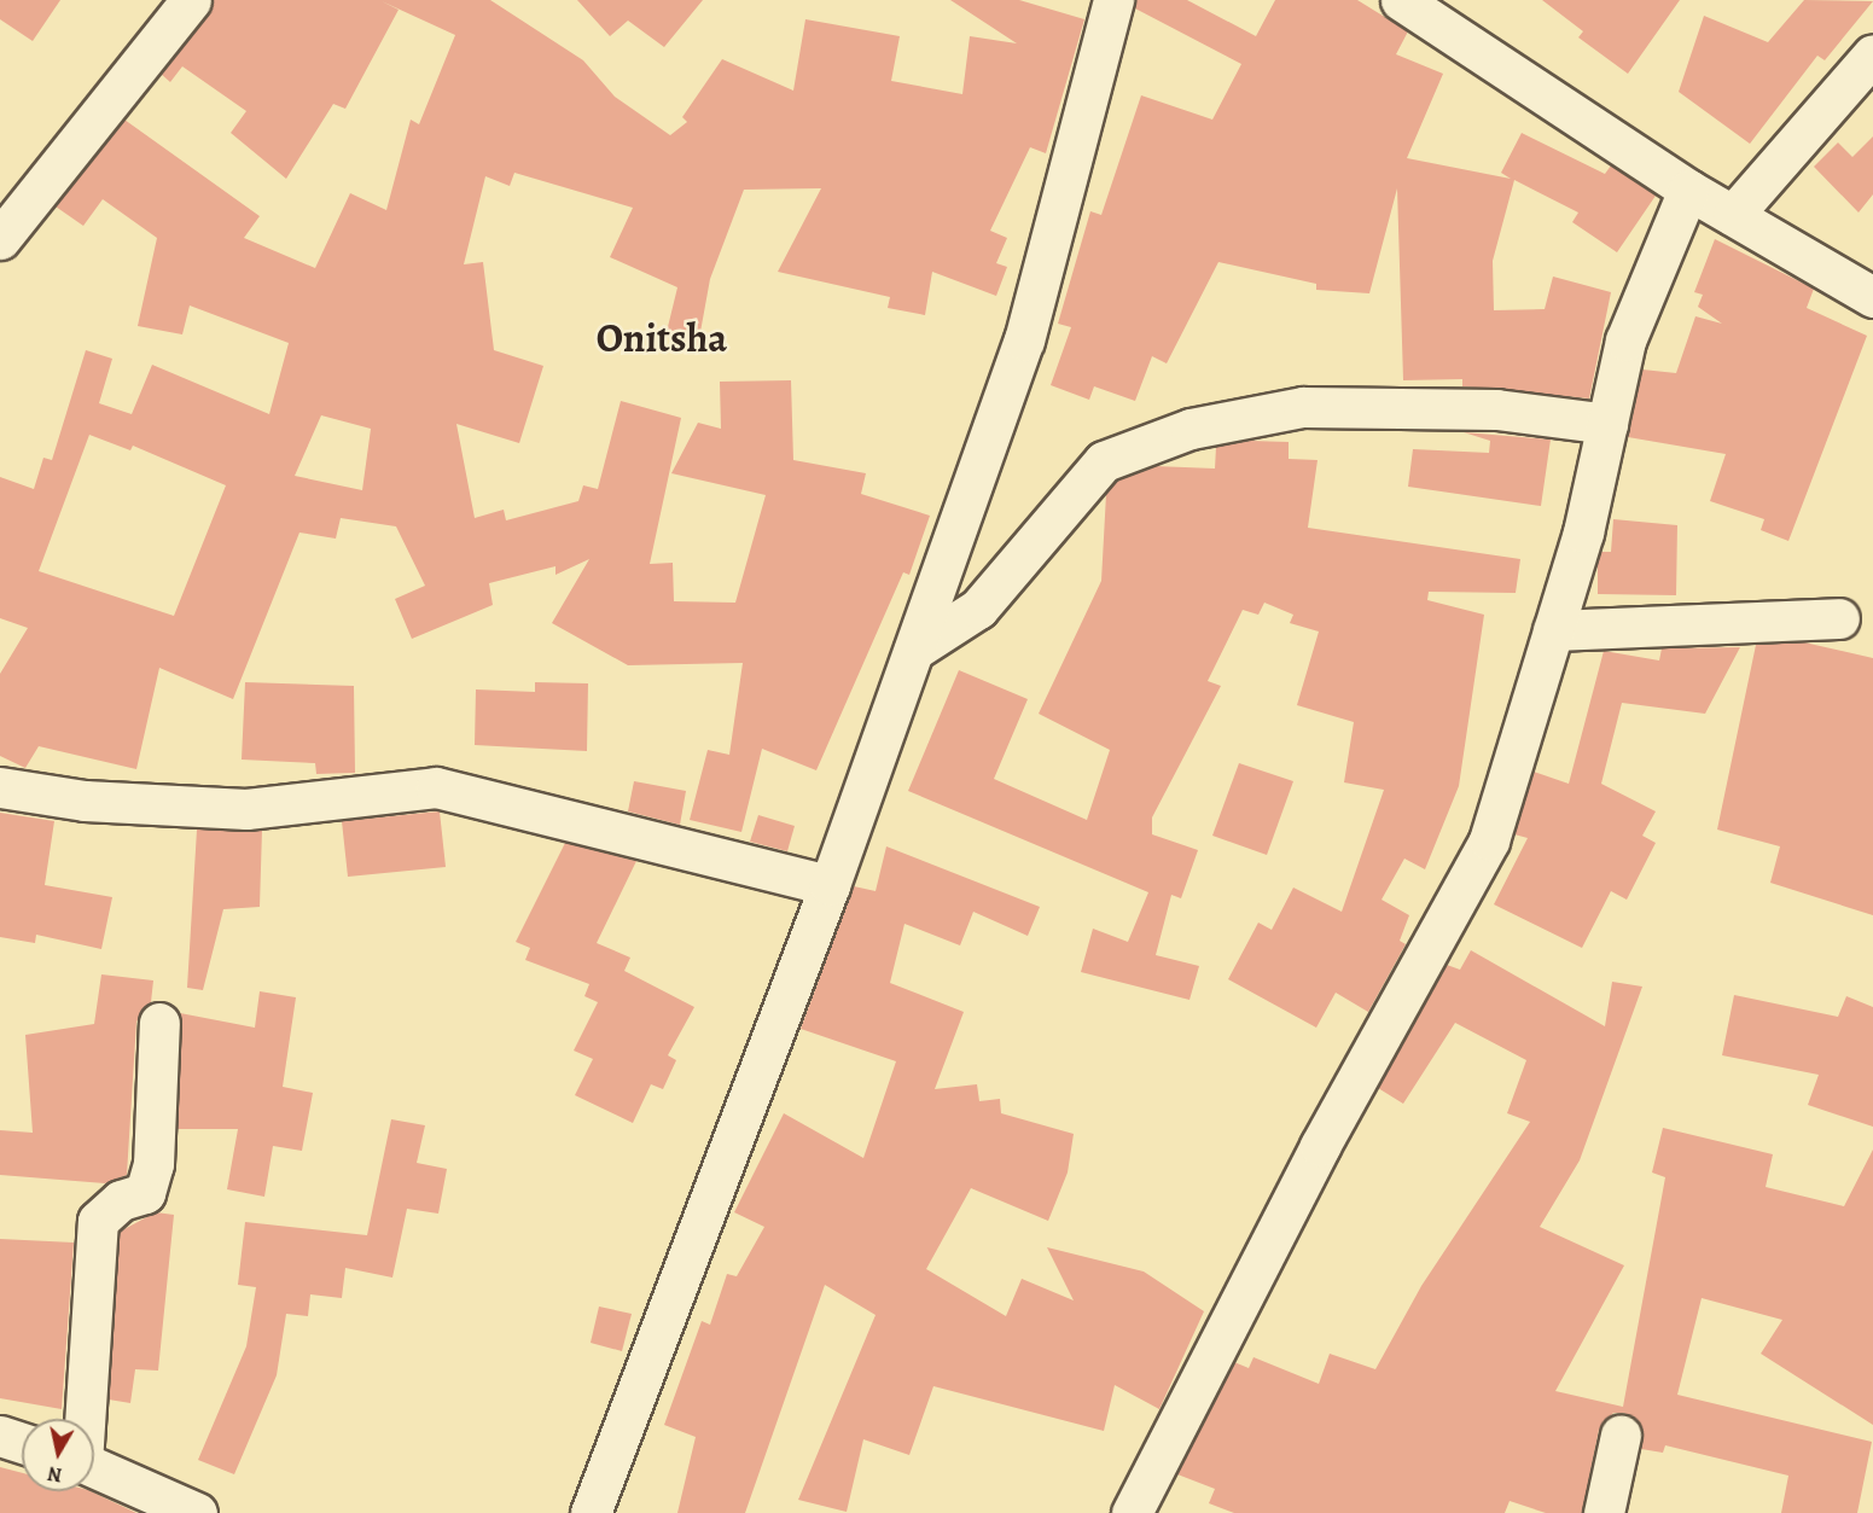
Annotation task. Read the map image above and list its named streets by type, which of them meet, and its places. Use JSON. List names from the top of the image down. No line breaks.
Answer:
{"districts":["Onitsha"],"north":"bottom"}
